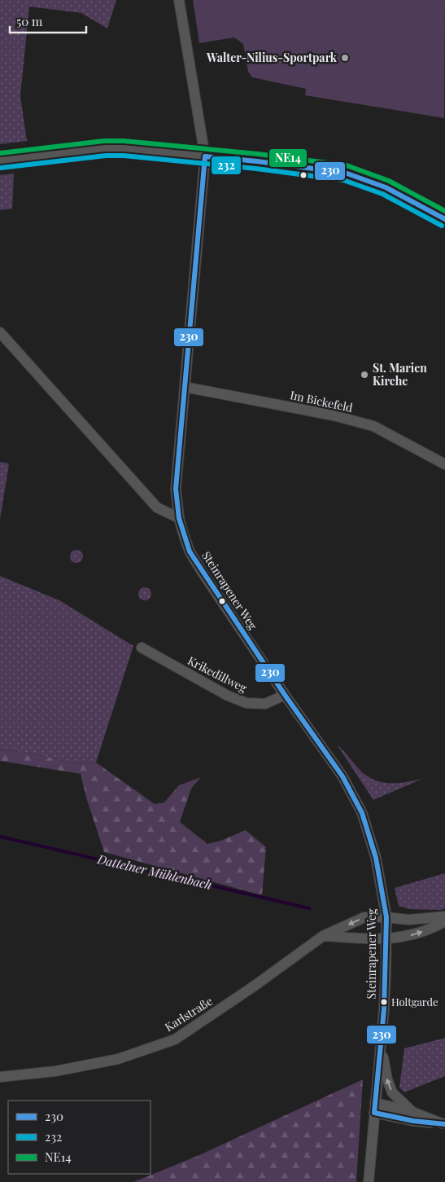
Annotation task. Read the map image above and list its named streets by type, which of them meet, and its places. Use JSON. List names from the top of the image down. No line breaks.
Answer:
{"streets":{"street":["Im Bickefeld","Steinrapener Weg","Krikedillweg","Karlstraße"]},"crossings":[["Im Bickefeld","Steinrapener Weg"],["Steinrapener Weg","Krikedillweg"],["Steinrapener Weg","Karlstraße"]],"water":["Dattelner Mühlenbach"],"places":["Walter-Nilius-Sportpark","St. Marien Kirche","Holtgarde"],"lines":["transit line NE14","transit line 232","transit line 230"],"legend":["230","232","NE14"],"scale_bar":"50 m"}
